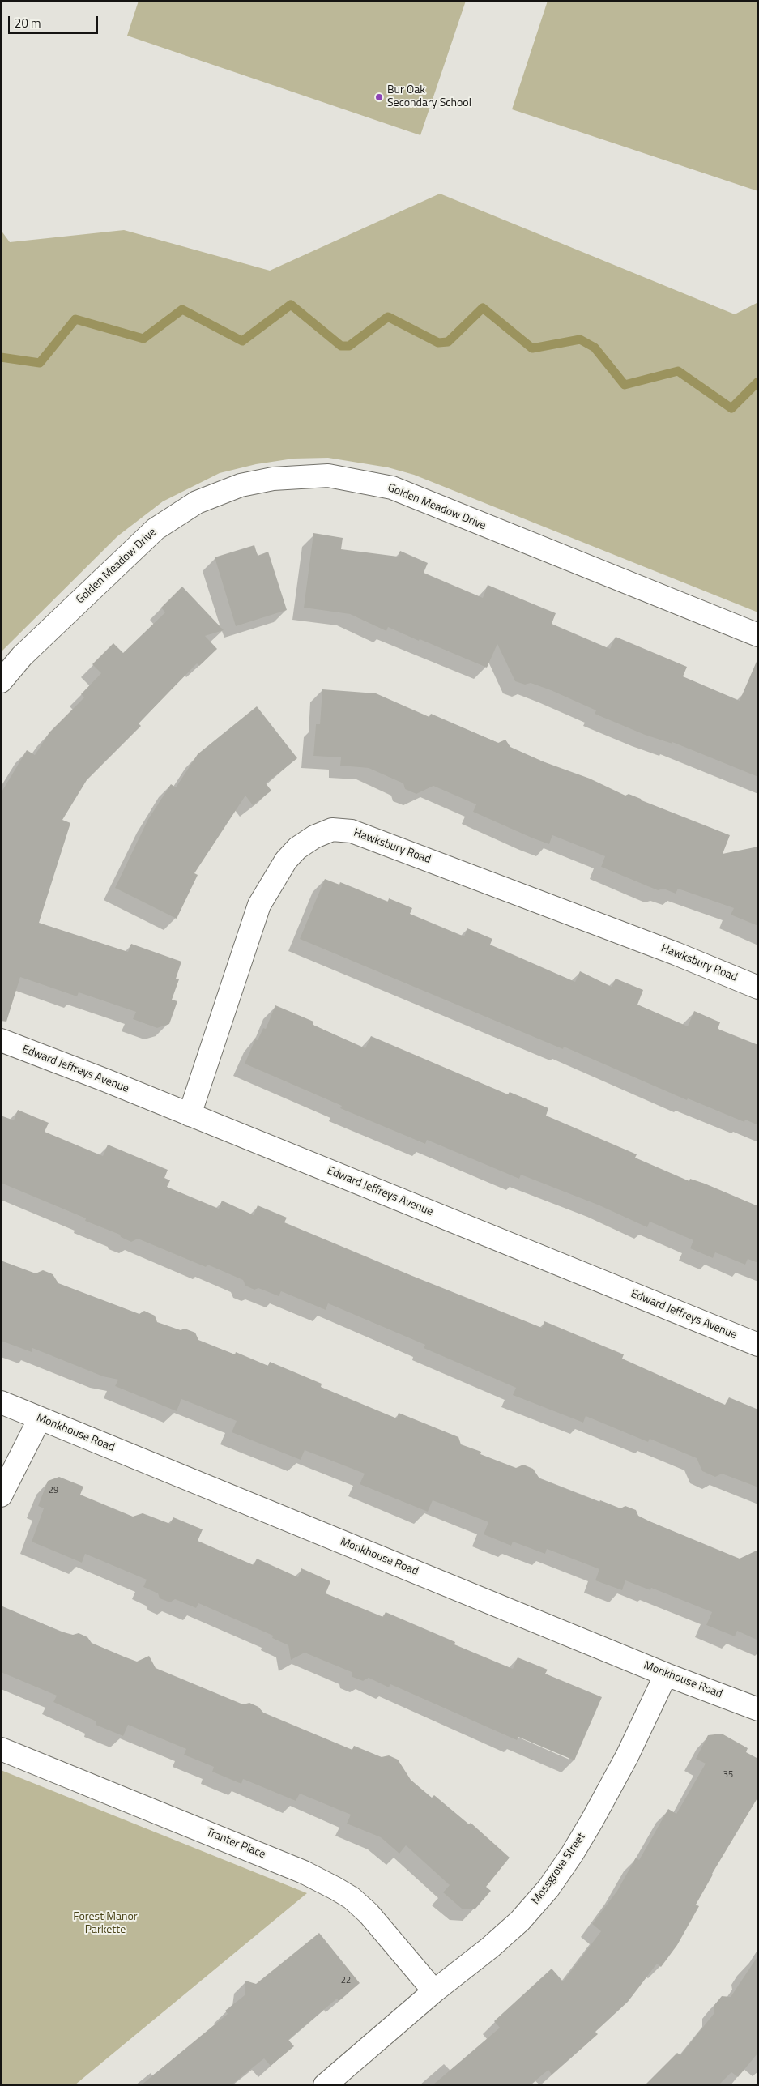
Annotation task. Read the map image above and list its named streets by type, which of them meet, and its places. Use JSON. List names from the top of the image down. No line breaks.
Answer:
{"streets":{"street":["Golden Meadow Drive","Hawksbury Road","Edward Jeffreys Avenue","Monkhouse Road","Tranter Place","Mossgrove Street"]},"crossings":[["Hawksbury Road","Edward Jeffreys Avenue"],["Monkhouse Road","Mossgrove Street"],["Tranter Place","Mossgrove Street"]],"parks":["Forest Manor Parkette"],"places":["Bur Oak Secondary School"],"house_numbers":["29","35","22"],"scale_bar":"20 m"}
